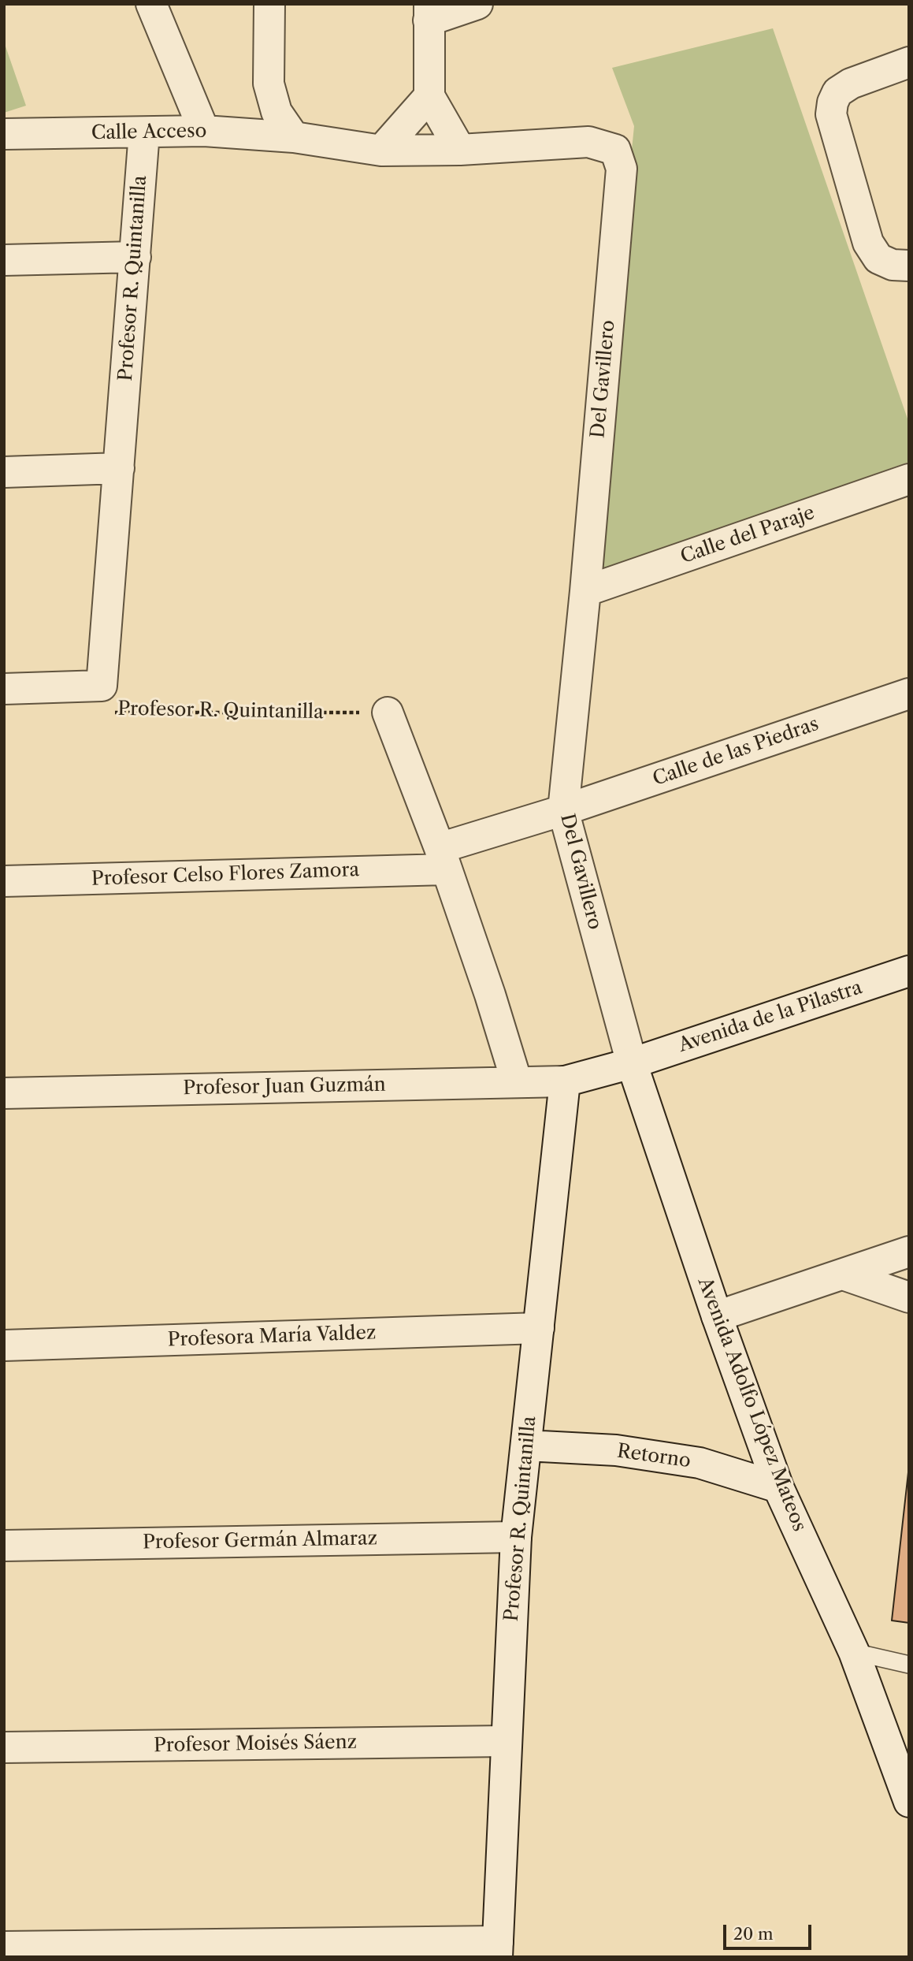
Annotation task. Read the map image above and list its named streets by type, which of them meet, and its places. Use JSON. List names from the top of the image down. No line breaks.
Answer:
{"streets":{"street":["Calle Acceso","Profesor R. Quintanilla","Del Gavillero","Calle del Paraje","Calle de las Piedras","Profesor Celso Flores Zamora","Avenida de la Pilastra","Profesor Juan Guzmán","Profesora María Valdez","Avenida Adolfo López Mateos","Retorno","Profesor Germán Almaraz","Profesor Moisés Sáenz"]},"crossings":[["Calle Acceso","Profesor R. Quintanilla"],["Calle Acceso","Del Gavillero"],["Profesor R. Quintanilla","Avenida de la Pilastra"],["Profesor R. Quintanilla","Profesor Juan Guzmán"],["Profesor R. Quintanilla","Profesora María Valdez"],["Profesor R. Quintanilla","Retorno"],["Profesor R. Quintanilla","Profesor Germán Almaraz"],["Profesor R. Quintanilla","Profesor Moisés Sáenz"],["Del Gavillero","Calle del Paraje"],["Del Gavillero","Calle de las Piedras"],["Del Gavillero","Avenida de la Pilastra"],["Del Gavillero","Avenida Adolfo López Mateos"],["Calle de las Piedras","Profesor Celso Flores Zamora"],["Avenida de la Pilastra","Profesor Juan Guzmán"],["Avenida de la Pilastra","Avenida Adolfo López Mateos"],["Avenida Adolfo López Mateos","Retorno"]],"scale_bar":"20 m"}
